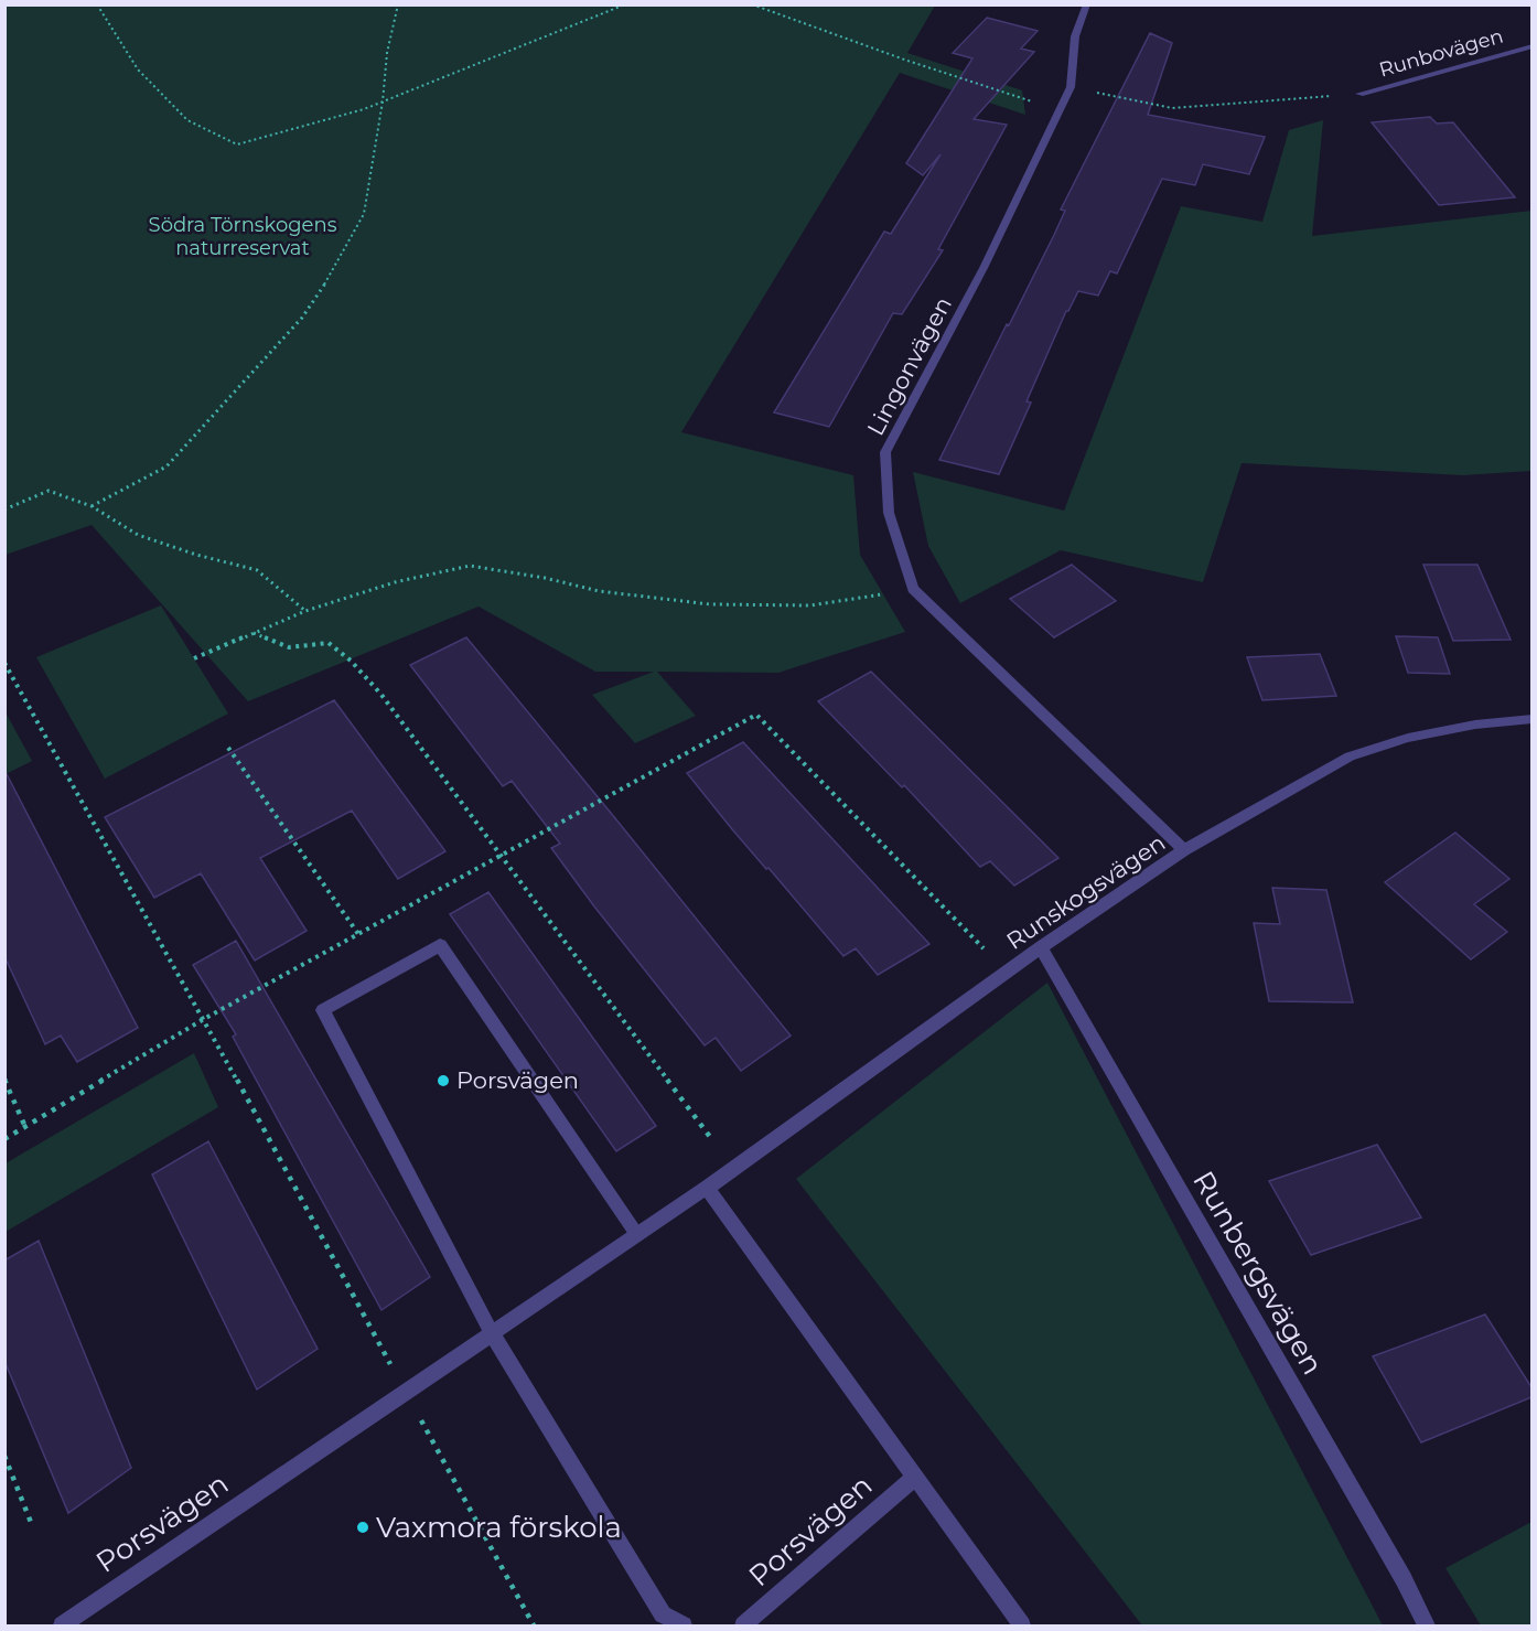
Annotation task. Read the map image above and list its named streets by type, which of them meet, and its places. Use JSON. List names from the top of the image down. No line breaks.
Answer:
{"streets":{"street":["Runbovägen","Lingonvägen","Runskogsvägen","Runbergsvägen","Porsvägen"]},"crossings":[["Lingonvägen","Runskogsvägen"],["Runskogsvägen","Runbergsvägen"],["Runskogsvägen","Porsvägen"]],"parks":["Södra Törnskogens naturreservat"],"places":["Porsvägen","Vaxmora förskola"]}
